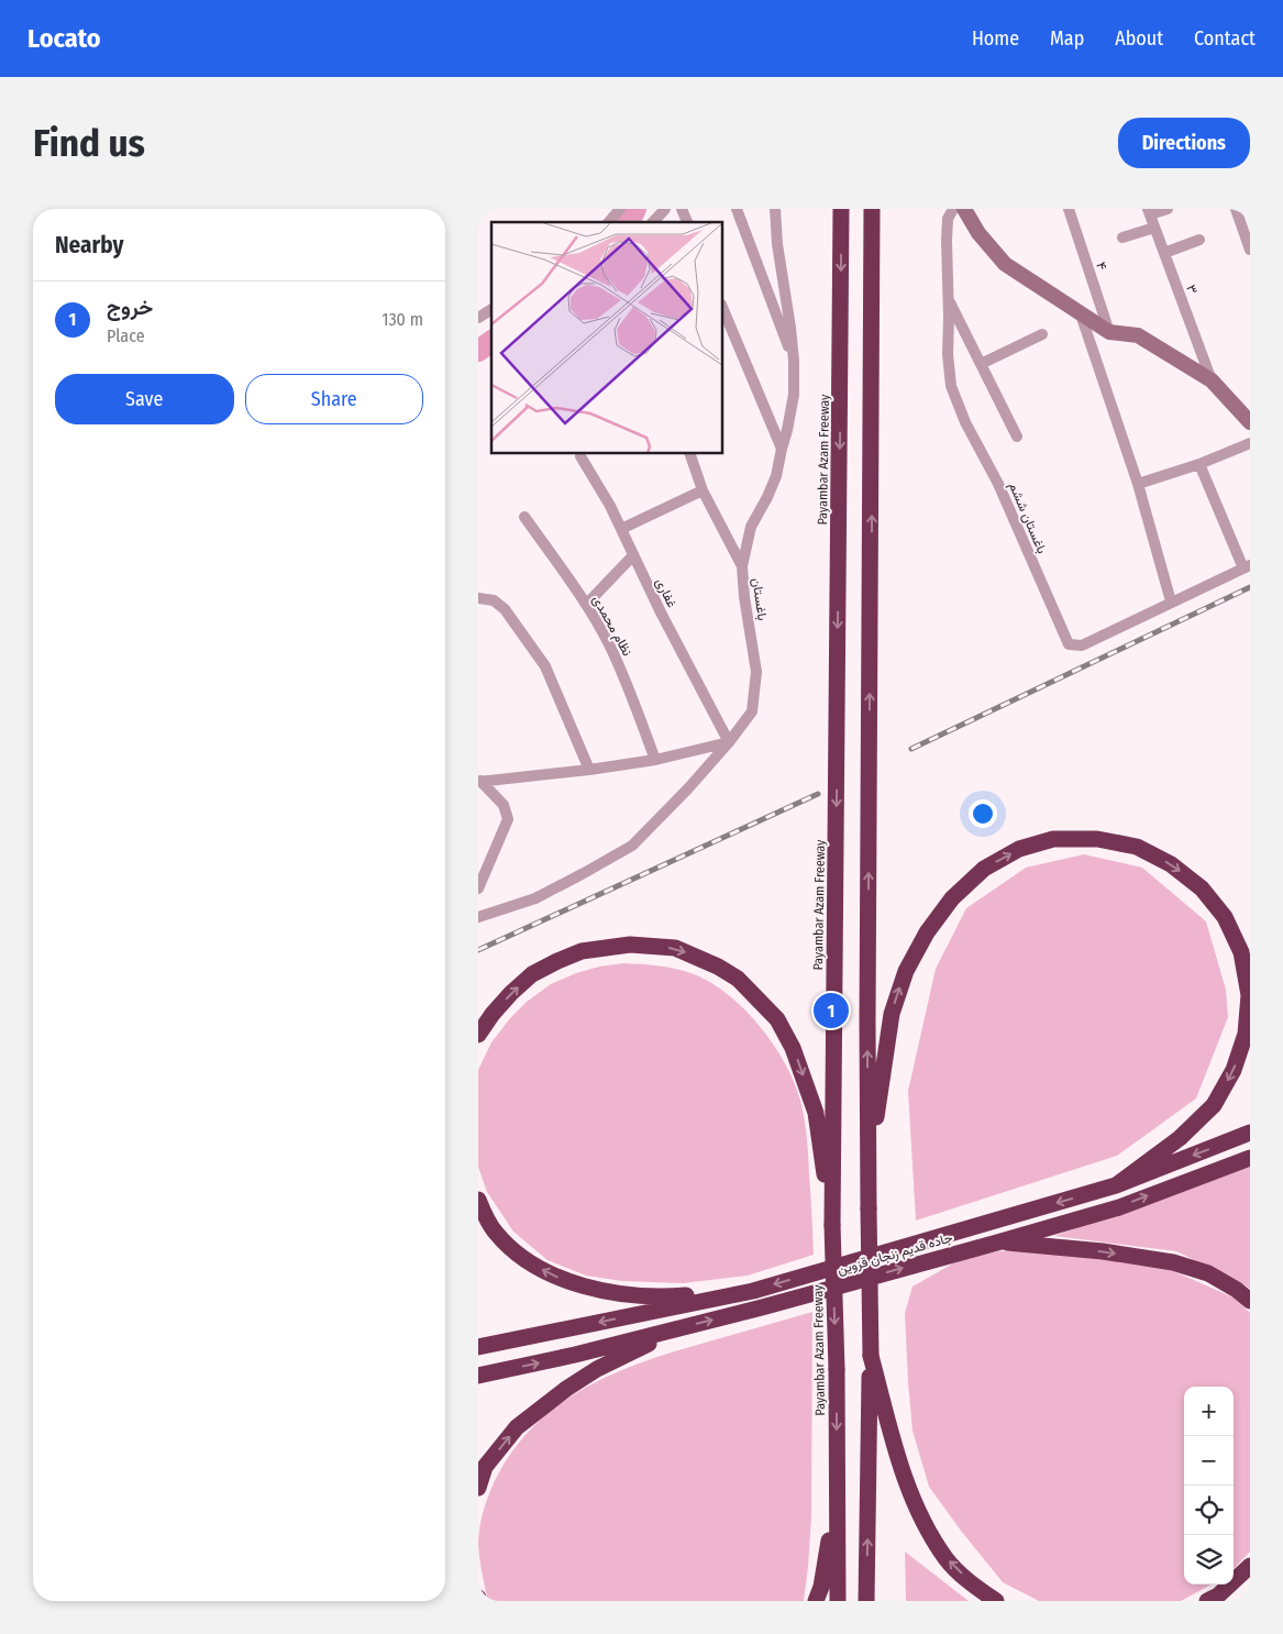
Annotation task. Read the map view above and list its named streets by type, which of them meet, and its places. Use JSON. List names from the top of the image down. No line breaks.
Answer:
{"streets":{"highway":["Payambar Azam Freeway","جاده قدیم زنجان قزوین"],"street":["۴","۳","باغستان ششم","غفاری","باغستان","نظام محمدی"]},"crossings":[["غفاری","باغستان"]],"page":{"header":"Locato","nav":["Home","Map","About","Contact"],"buttons":["Directions",["Save","Share"]],"title":"Find us","heading":"Nearby","list":[{"mark":"1","name":"خروج","note":"Place","value":"130 m"}],"pins":"1","map_buttons":["+","−"]}}
